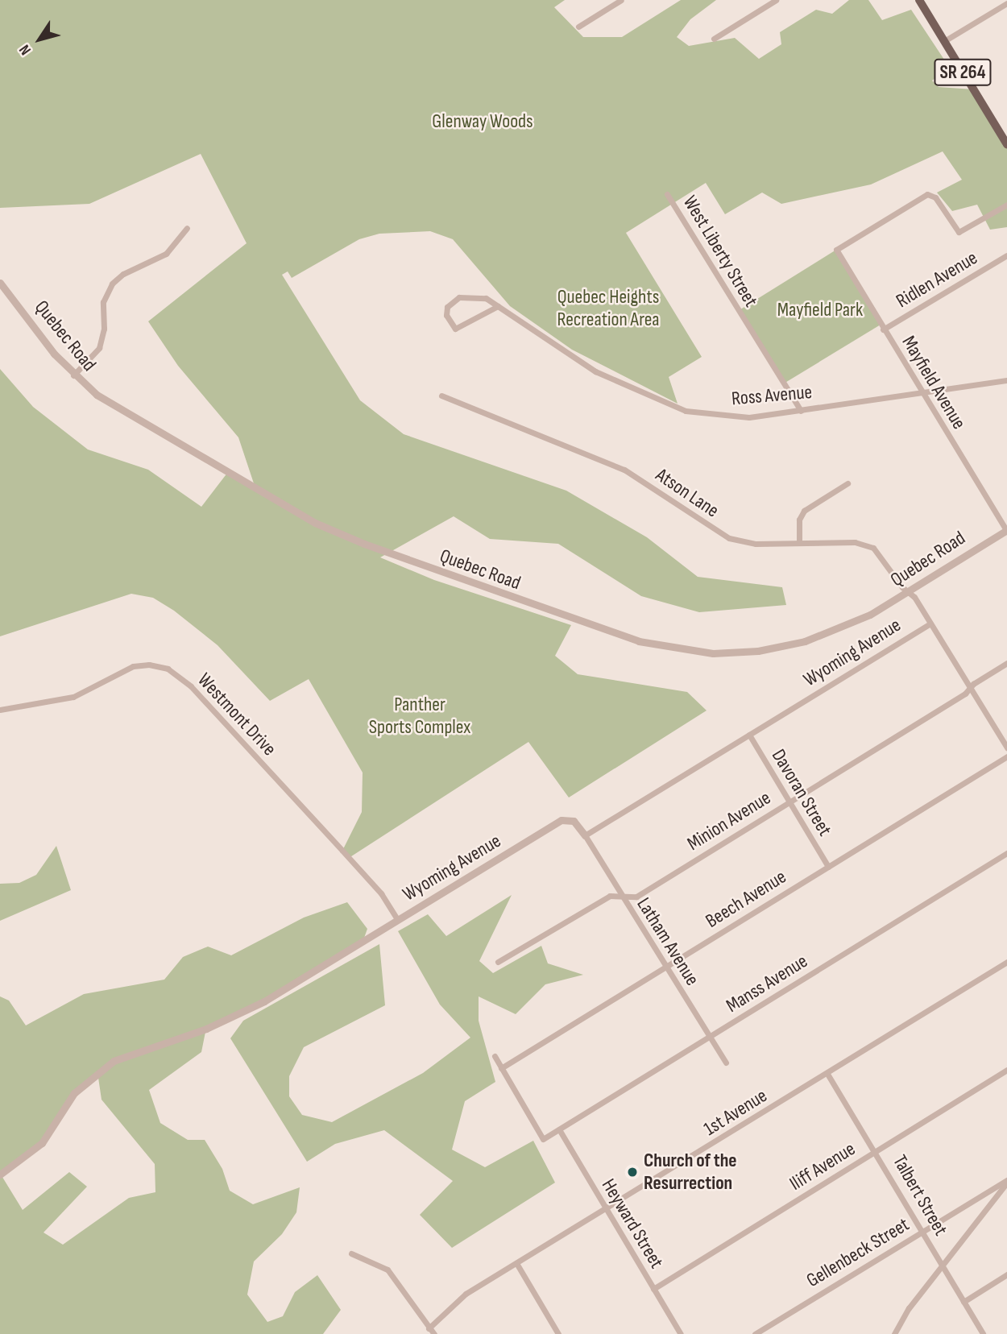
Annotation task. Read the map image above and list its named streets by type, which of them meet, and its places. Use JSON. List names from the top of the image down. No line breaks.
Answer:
{"streets":{"main road":["SR 264"],"street":["West Liberty Street","Ridlen Avenue","Quebec Road","Mayfield Avenue","Ross Avenue","Atson Lane","Wyoming Avenue","Westmont Drive","Davoran Street","Minion Avenue","Beech Avenue","Latham Avenue","Manss Avenue","1st Avenue","Iliff Avenue","Talbert Street","Heyward Street","Gellenbeck Street"]},"crossings":[["West Liberty Street","Ross Avenue"],["Ridlen Avenue","Mayfield Avenue"],["Quebec Road","Mayfield Avenue"],["Quebec Road","Atson Lane"],["Mayfield Avenue","Ross Avenue"],["Wyoming Avenue","Westmont Drive"],["Wyoming Avenue","Davoran Street"],["Wyoming Avenue","Latham Avenue"],["Davoran Street","Minion Avenue"],["Davoran Street","Beech Avenue"],["Minion Avenue","Latham Avenue"],["Beech Avenue","Latham Avenue"],["Beech Avenue","Manss Avenue"],["Latham Avenue","Manss Avenue"],["Manss Avenue","Heyward Street"],["1st Avenue","Talbert Street"],["1st Avenue","Heyward Street"],["Iliff Avenue","Talbert Street"],["Iliff Avenue","Heyward Street"],["Talbert Street","Gellenbeck Street"]],"parks":["Glenway Woods","Quebec Heights Recreation Area","Mayfield Park","Panther Sports Complex"],"places":["Church of the Resurrection"],"north":"bottom left"}
